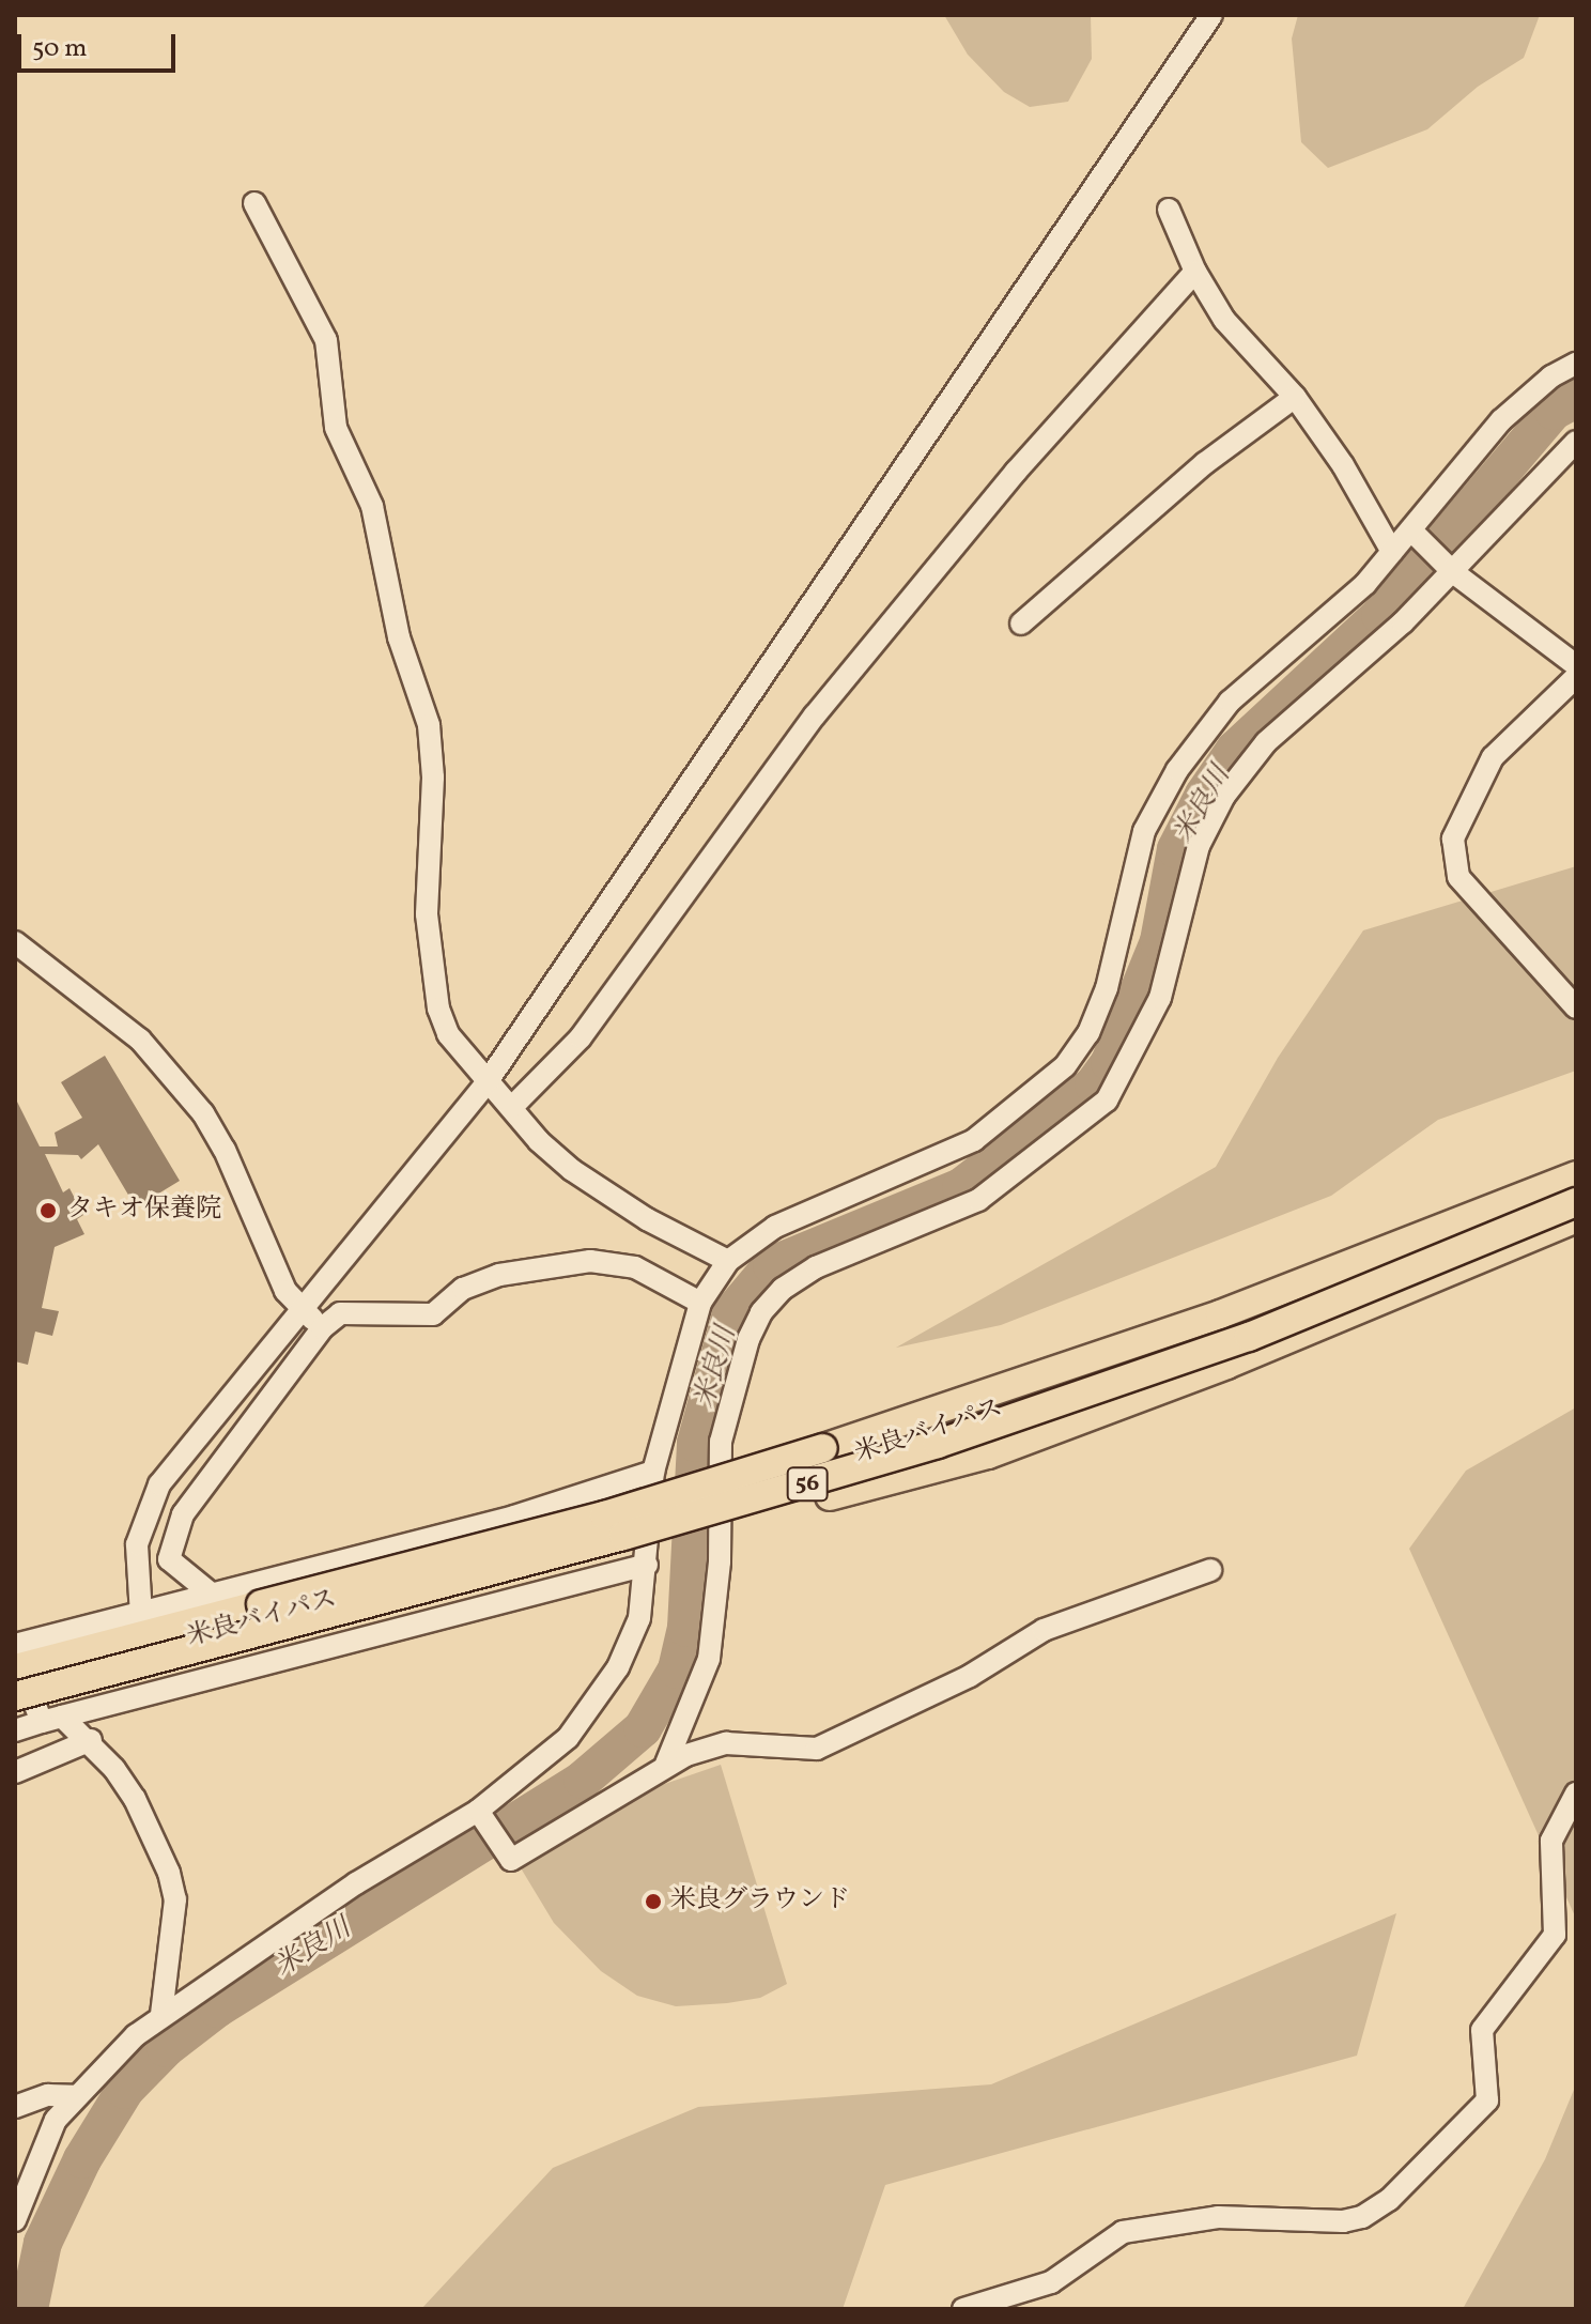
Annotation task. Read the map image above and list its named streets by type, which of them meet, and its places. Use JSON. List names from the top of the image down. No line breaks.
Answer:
{"streets":{"main road":["米良バイパス","56"]},"water":["米良川"],"places":["タキオ保養院","米良グラウンド"],"scale_bar":"50 m"}
